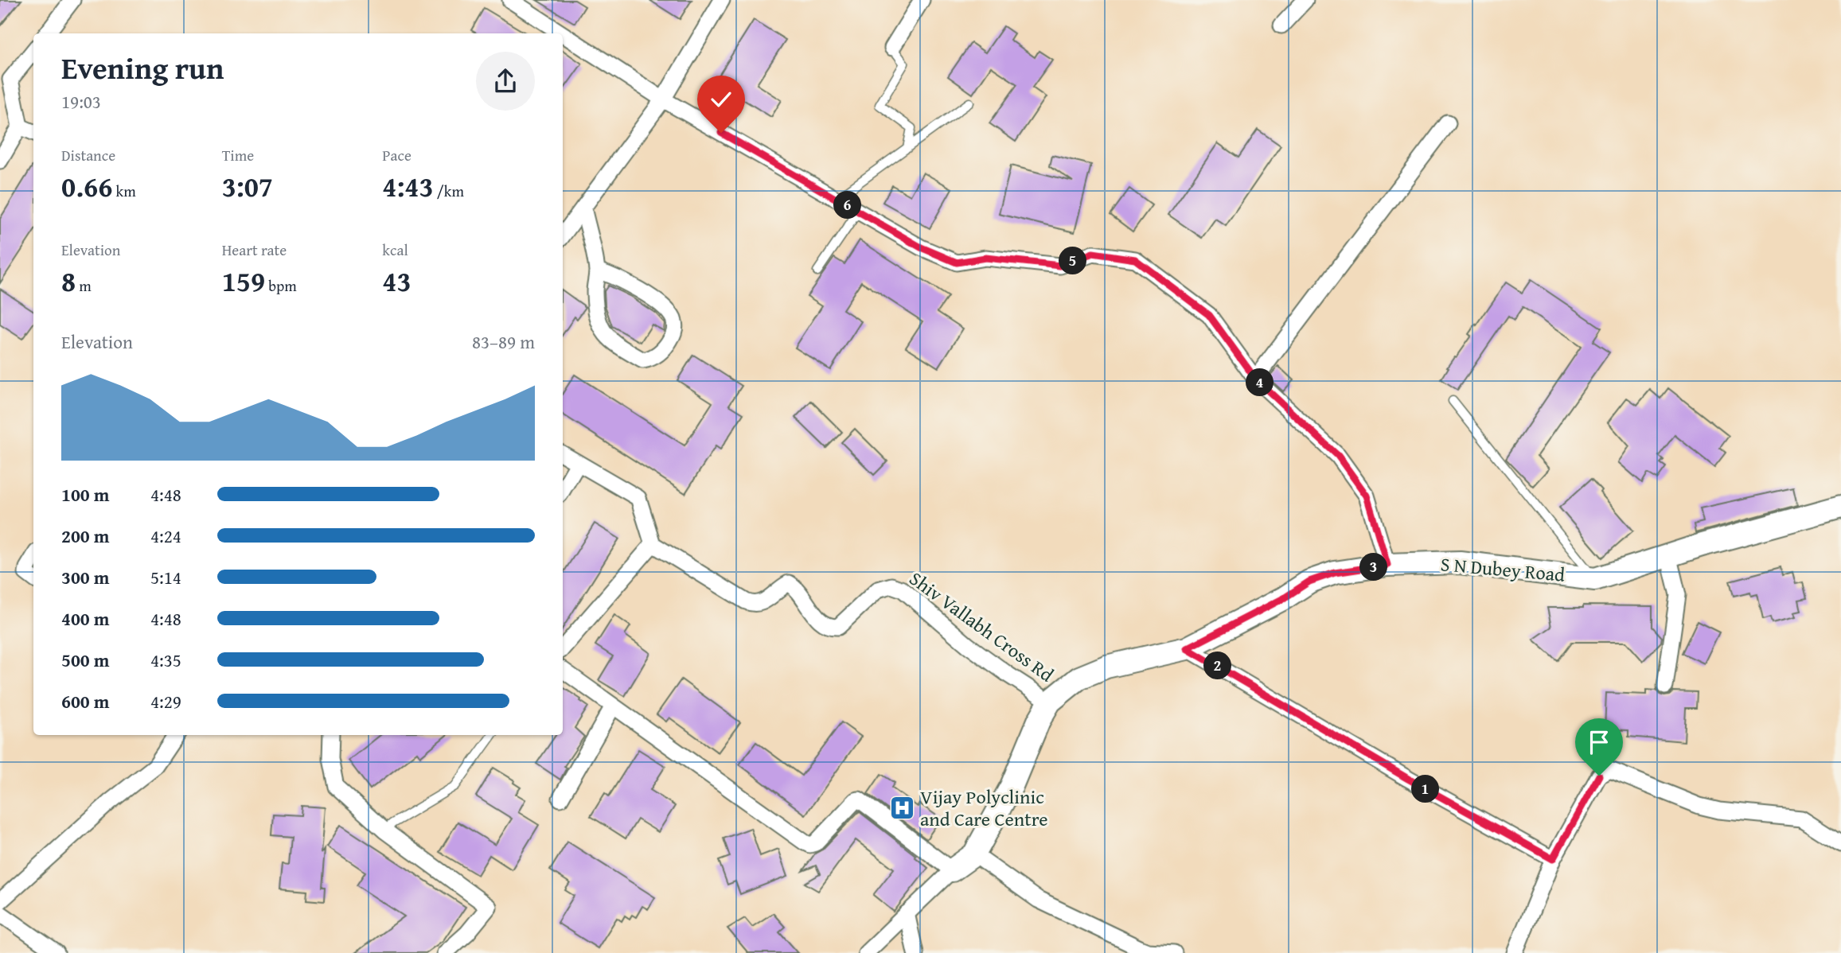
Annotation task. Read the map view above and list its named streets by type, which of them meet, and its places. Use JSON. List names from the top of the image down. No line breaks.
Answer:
{"streets":{"street":["S N Dubey Road","Shiv Vallabh Cross Rd"]},"crossings":[["S N Dubey Road","Shiv Vallabh Cross Rd"]],"places":{"hospital":["Vijay Polyclinic and Care Centre"]},"page":{"heading":["Evening run","19:03"],"stats":[["Distance","0.66 km"],["Time","3:07"],["Pace","4:43 /km"],["Elevation","8 m"],["Heart rate","159 bpm"],["kcal","43"]],"pins":["6","5","4","3","2","1"],"chart":["Elevation","83–89 m"],"list":[{"name":"100 m","note":"4:48"},{"name":"200 m","note":"4:24"},{"name":"300 m","note":"5:14"},{"name":"400 m","note":"4:48"},{"name":"500 m","note":"4:35"},{"name":"600 m","note":"4:29"}]}}
